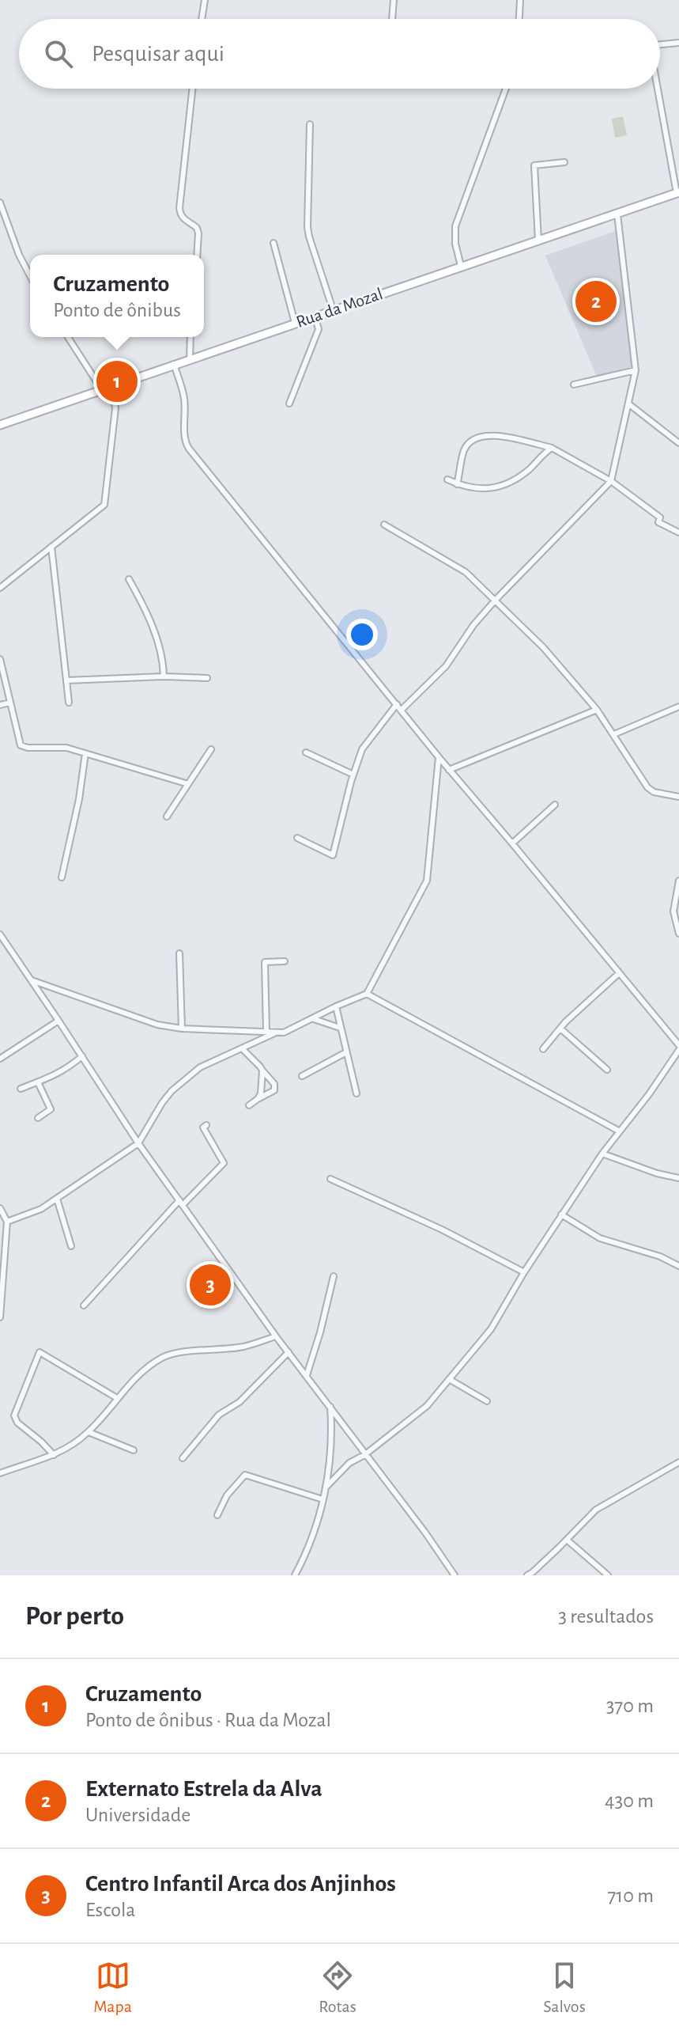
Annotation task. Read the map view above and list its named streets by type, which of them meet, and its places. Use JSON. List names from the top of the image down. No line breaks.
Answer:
{"streets":{"main road":["Rua da Mozal"]},"page":{"search":"Pesquisar aqui","popup":["Cruzamento","Ponto de ônibus"],"pins":["2","1","3"],"heading":["Por perto","3 resultados"],"list":[{"mark":"1","name":"Cruzamento","note":"Ponto de ônibus · Rua da Mozal","value":"370 m"},{"mark":"2","name":"Externato Estrela da Alva","note":"Universidade","value":"430 m"},{"mark":"3","name":"Centro Infantil Arca dos Anjinhos","note":"Escola","value":"710 m"}],"nav":["Mapa","Rotas","Salvos"]}}
